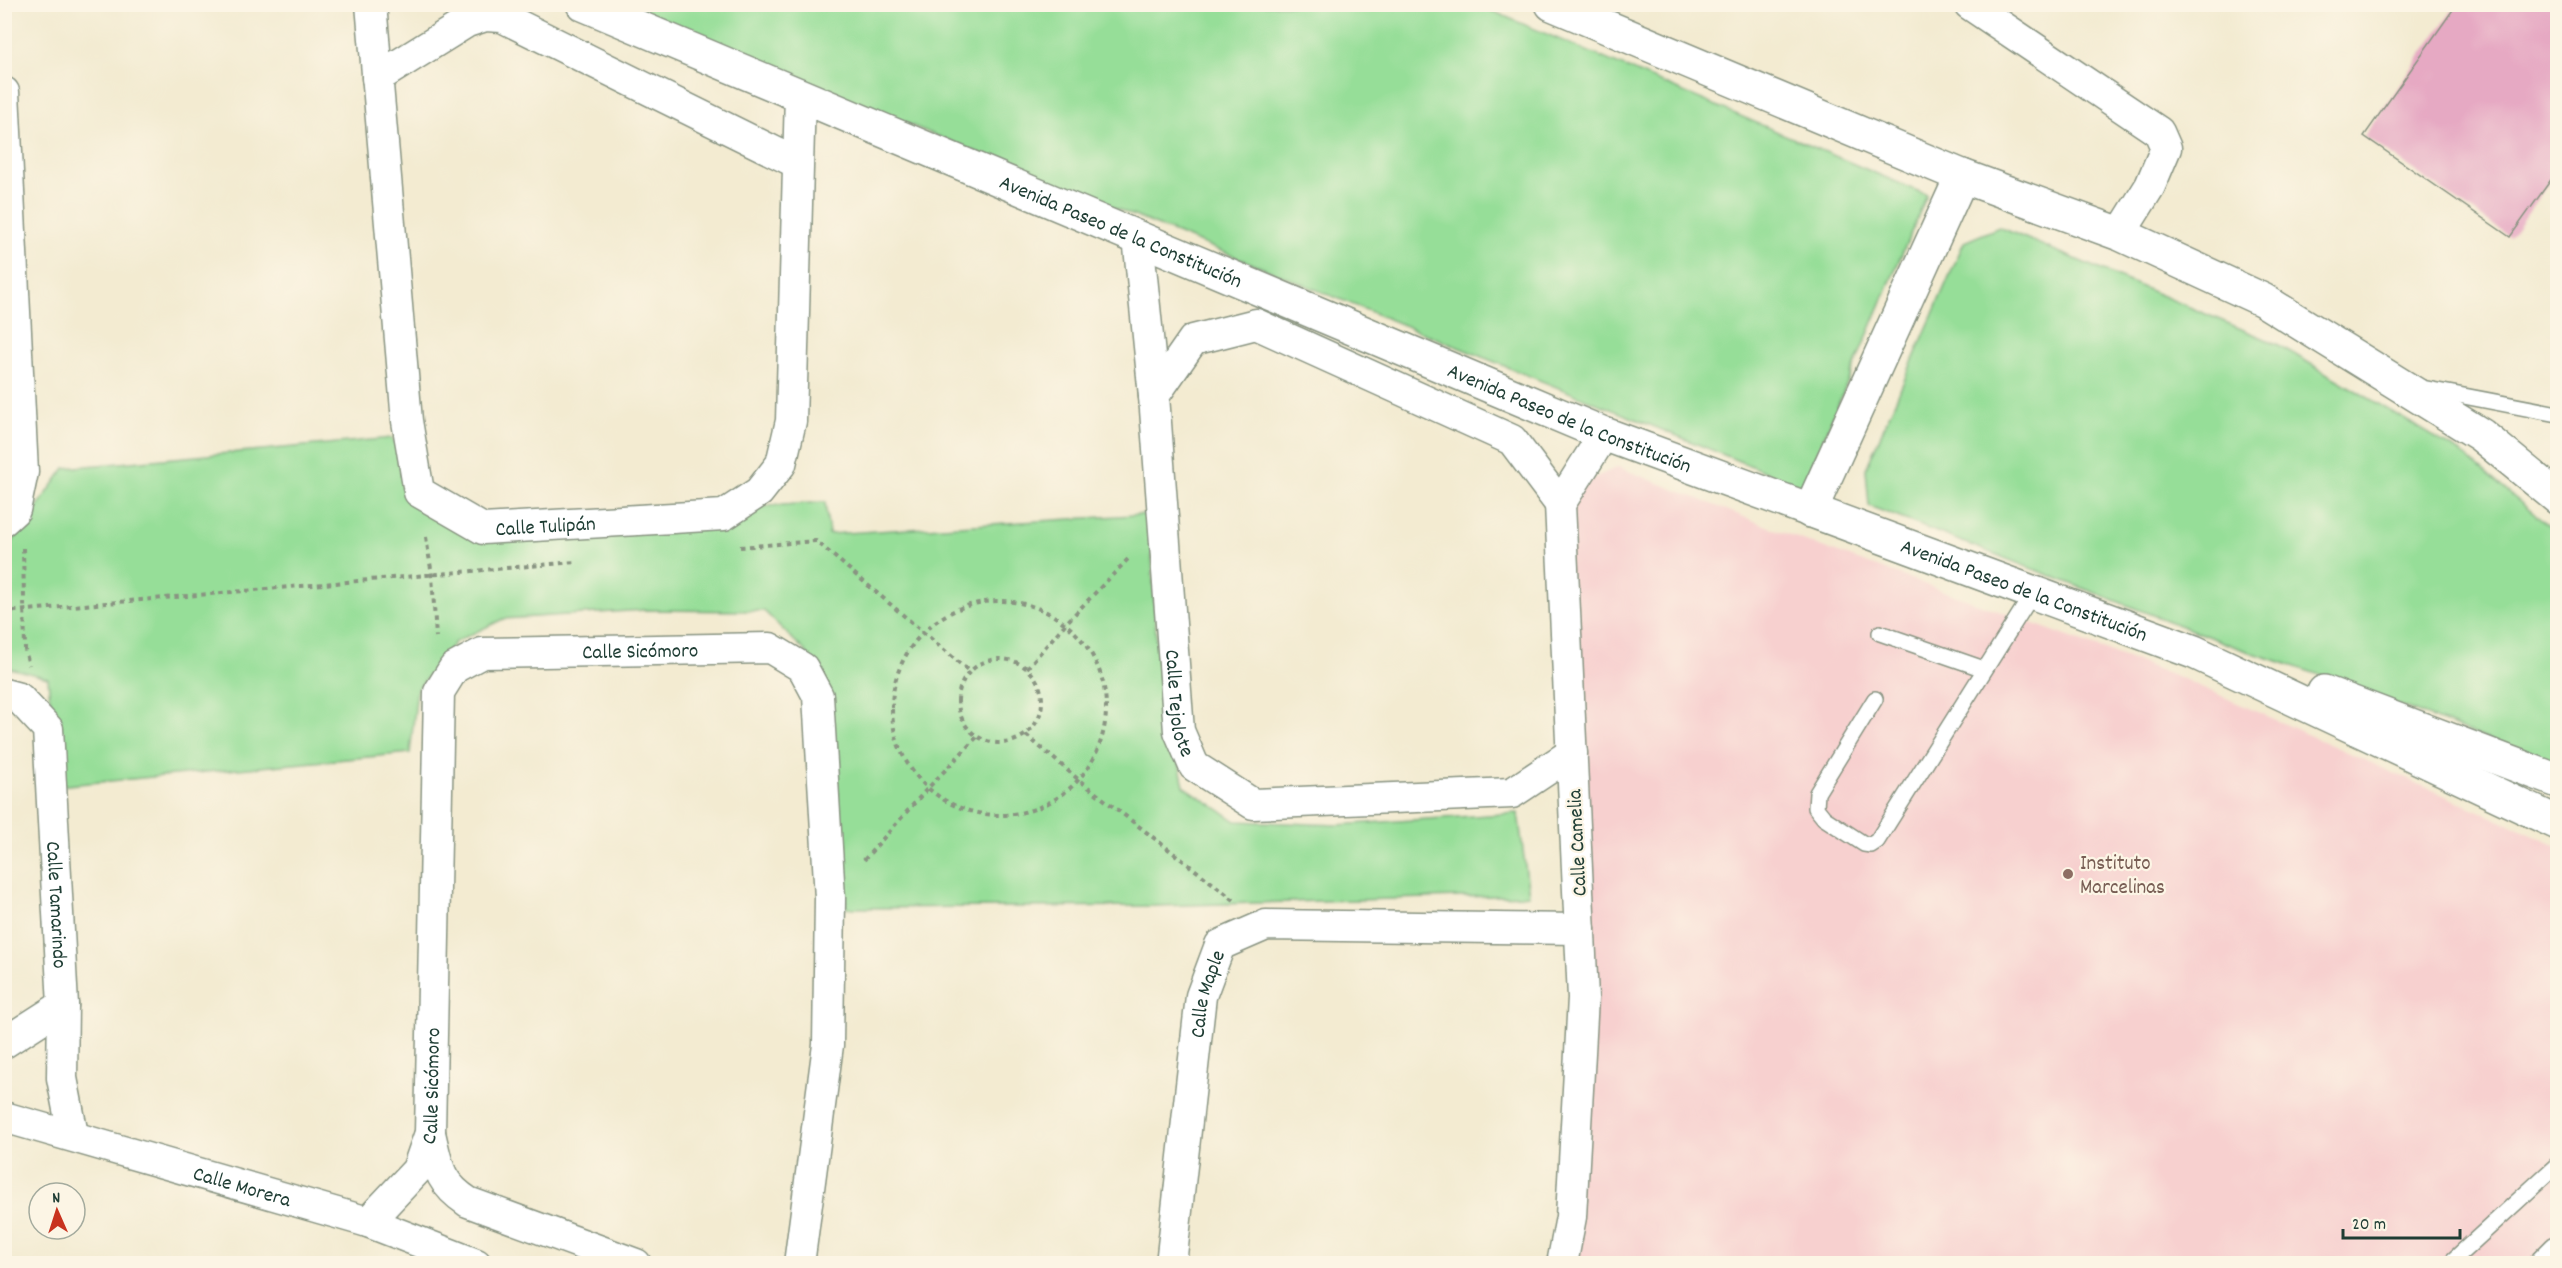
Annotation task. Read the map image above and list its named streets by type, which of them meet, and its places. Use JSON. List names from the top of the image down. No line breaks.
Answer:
{"streets":{"street":["Avenida Paseo de la Constitución","Calle Tulipán","Calle Sicómoro","Calle Tejolote","Calle Camelia","Calle Tamarindo","Calle Maple","Calle Morera"]},"crossings":[["Avenida Paseo de la Constitución","Calle Tulipán"],["Avenida Paseo de la Constitución","Calle Tejolote"],["Calle Sicómoro","Calle Morera"],["Calle Tejolote","Calle Camelia"],["Calle Camelia","Calle Maple"],["Calle Tamarindo","Calle Morera"]],"places":["Instituto Marcelinas"],"scale_bar":"20 m","north":"top"}
